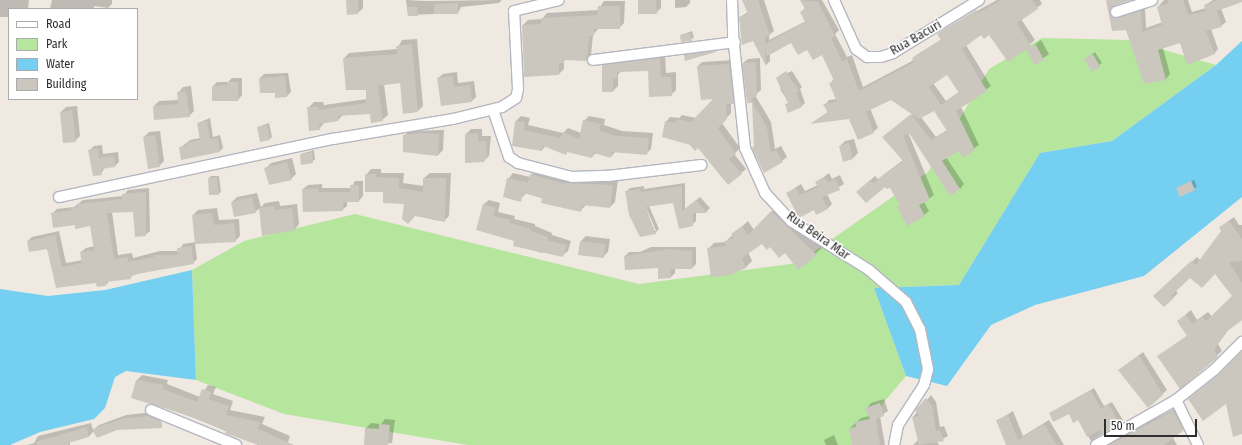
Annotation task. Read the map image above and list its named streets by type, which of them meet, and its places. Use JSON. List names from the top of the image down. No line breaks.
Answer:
{"streets":{"street":["Rua Bacuri","Rua Beira Mar"]},"legend":["Road","Park","Water","Building"],"scale_bar":"50 m"}
